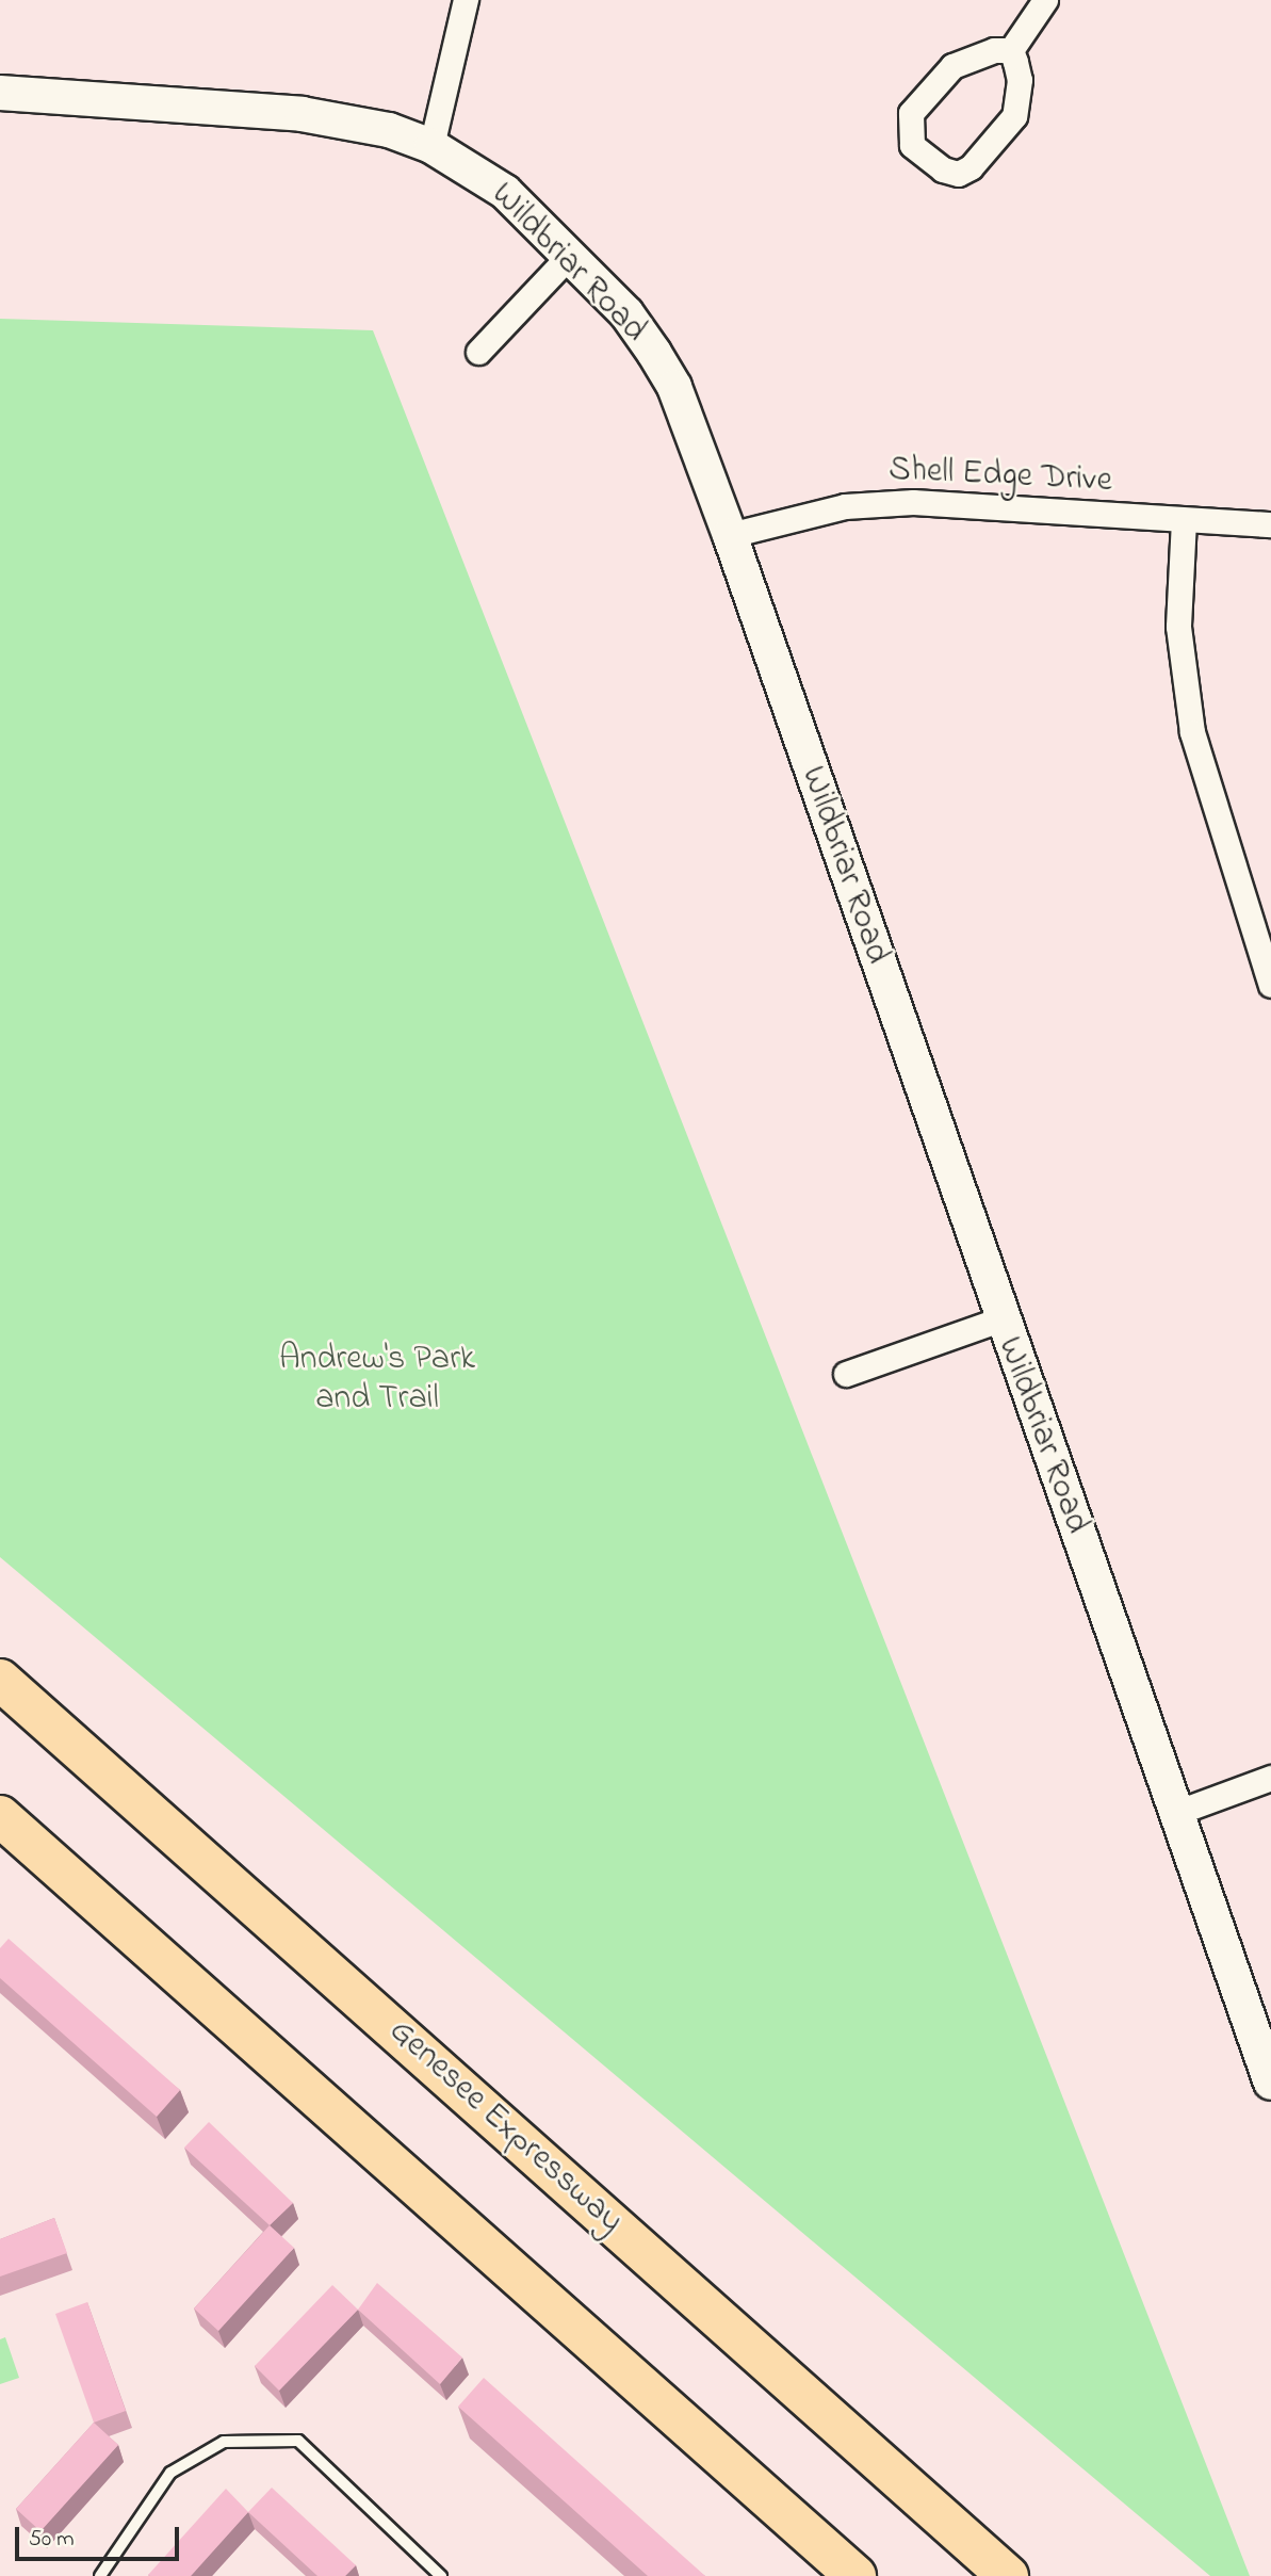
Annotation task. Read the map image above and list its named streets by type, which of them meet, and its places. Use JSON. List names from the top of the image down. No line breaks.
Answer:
{"streets":{"highway":["Genesee Expressway"],"street":["Wildbriar Road","Shell Edge Drive"]},"crossings":[["Wildbriar Road","Shell Edge Drive"]],"parks":["Andrew's Park and Trail"],"scale_bar":"50 m"}
